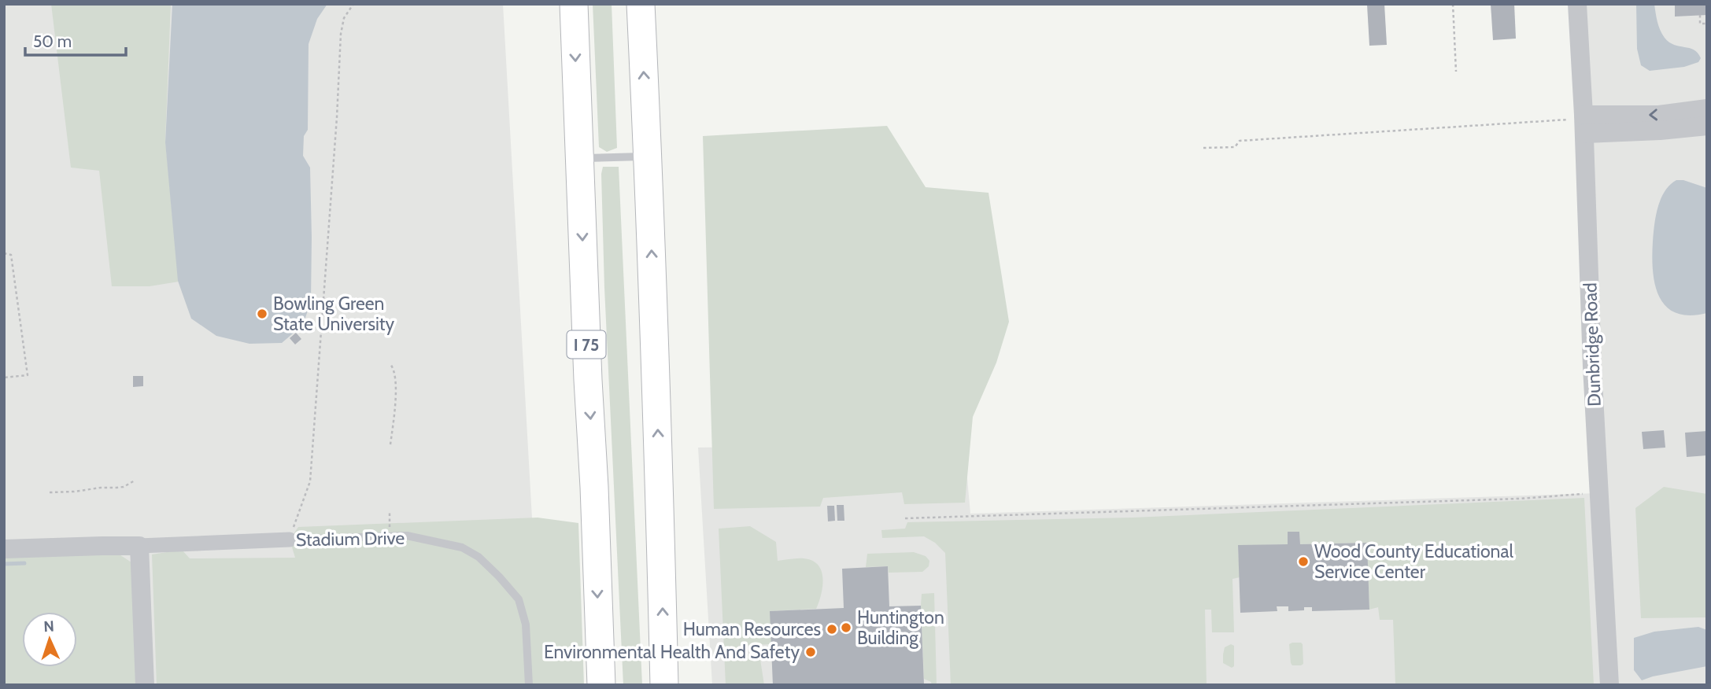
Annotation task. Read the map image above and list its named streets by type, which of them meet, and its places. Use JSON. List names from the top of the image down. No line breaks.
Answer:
{"streets":{"highway":["I 75"],"street":["Dunbridge Road","Stadium Drive"]},"places":["Bowling Green State University","Wood County Educational Service Center","Huntington Building","Human Resources","Environmental Health And Safety"],"scale_bar":"50 m","north":"top"}
